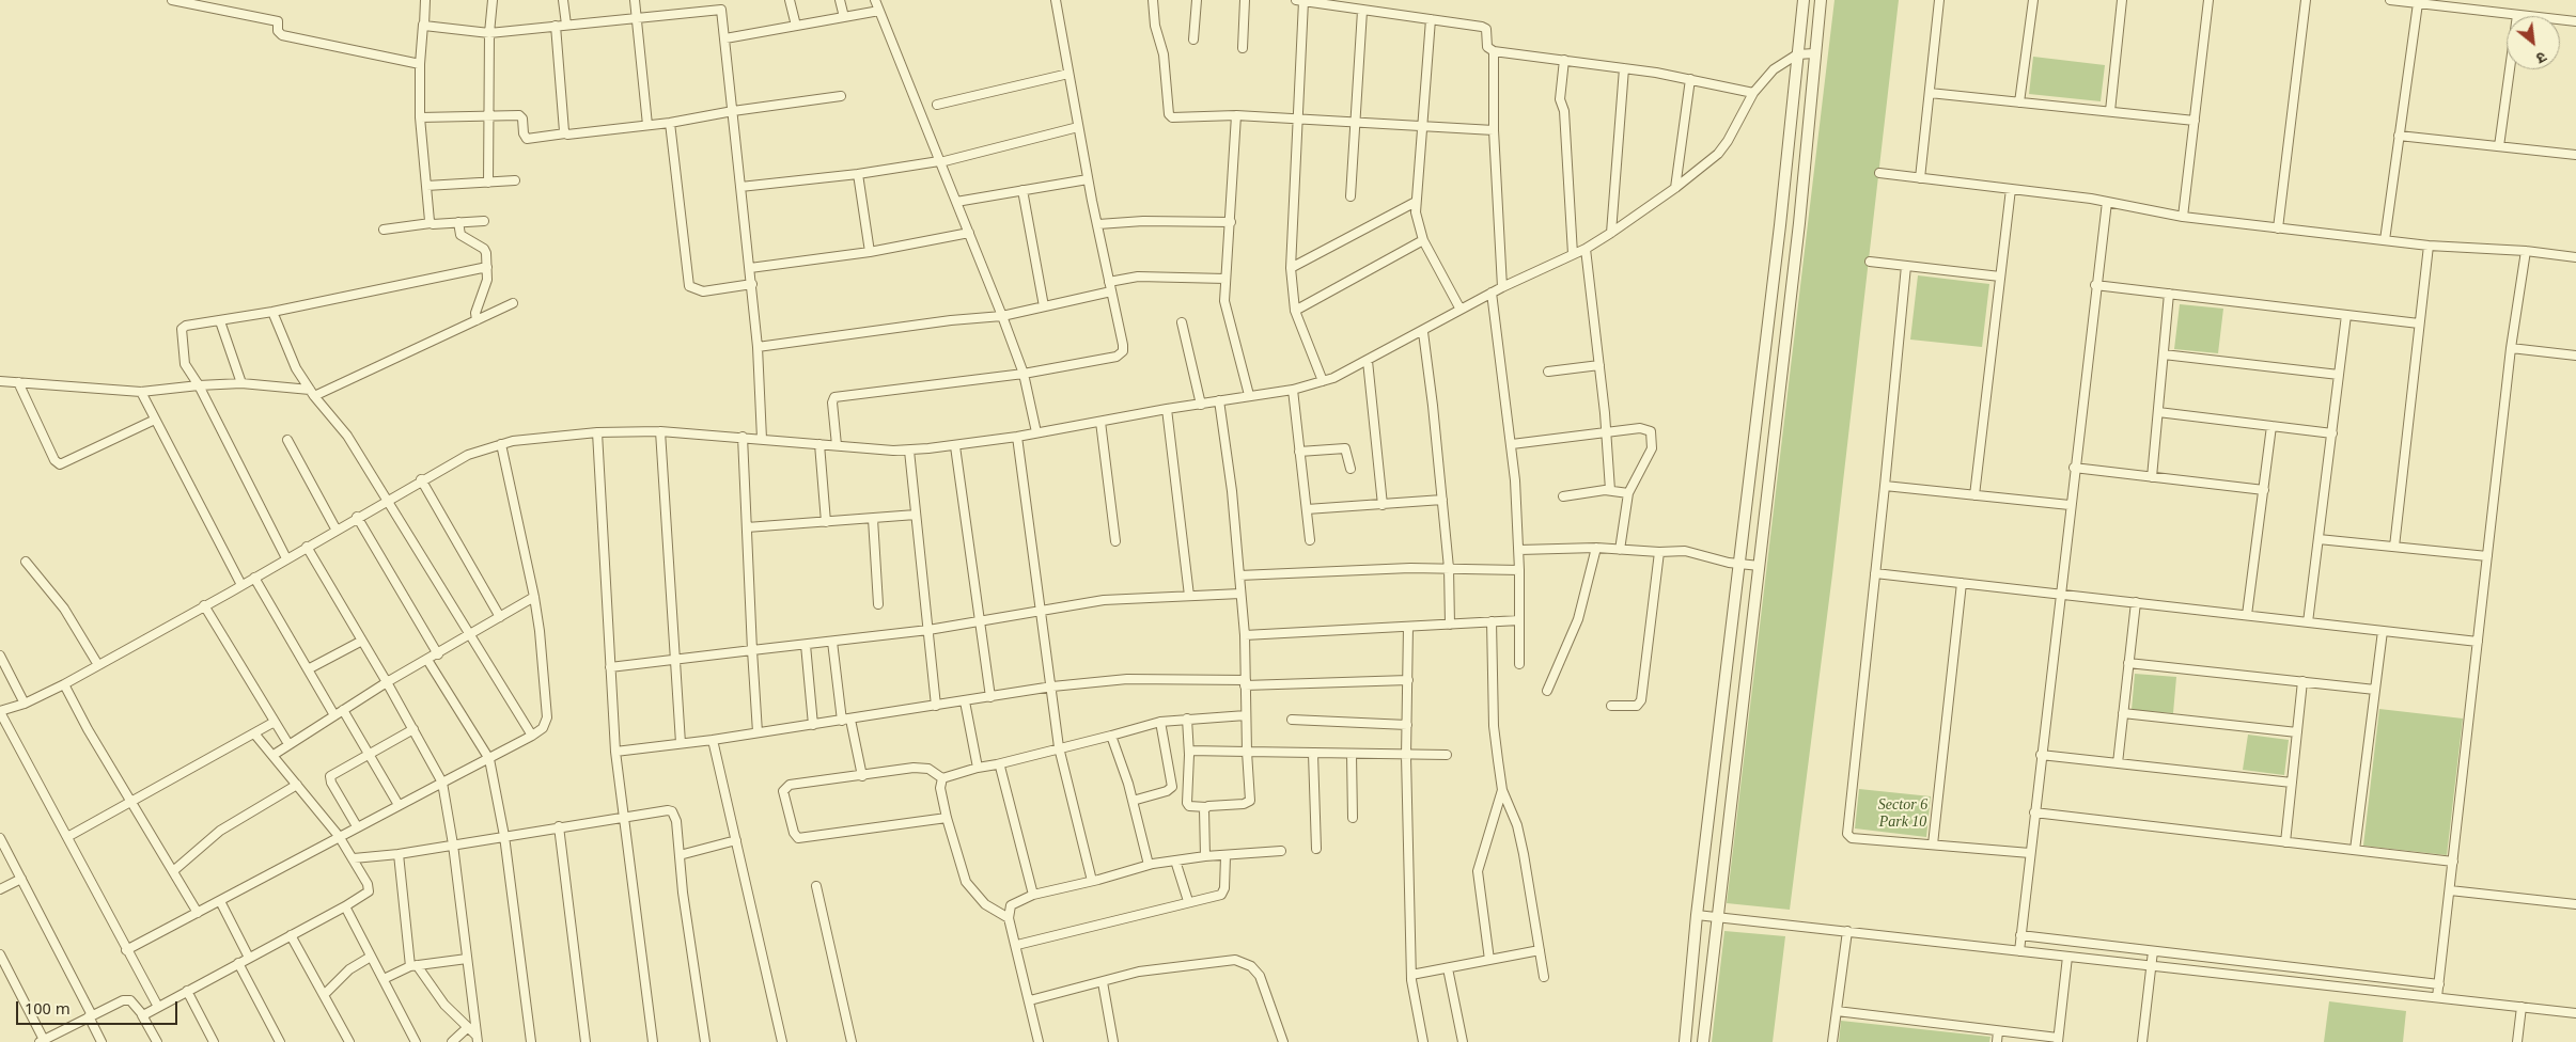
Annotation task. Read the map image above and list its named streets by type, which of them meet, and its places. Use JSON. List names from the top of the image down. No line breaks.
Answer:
{"parks":["Sector 6 Park 10"],"scale_bar":"100 m","north":"bottom right"}
